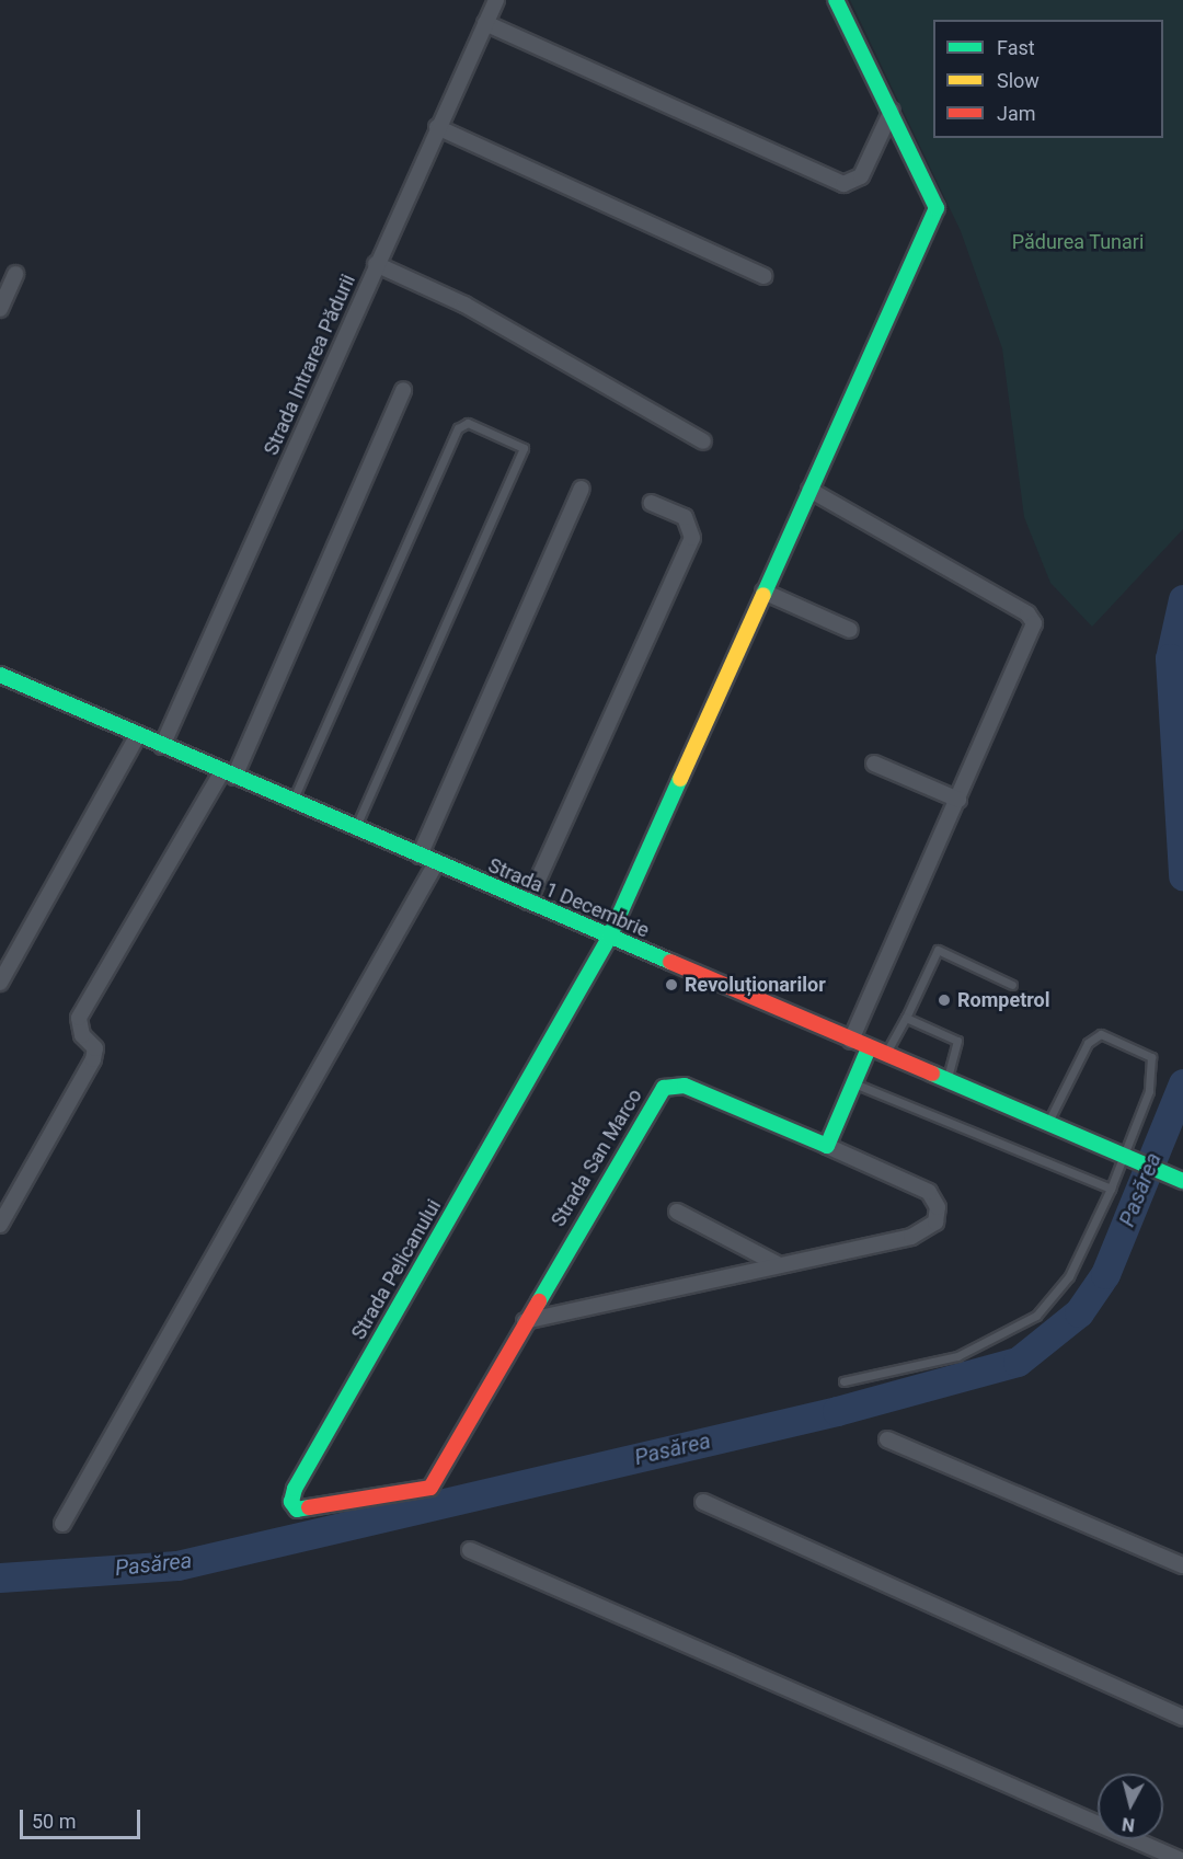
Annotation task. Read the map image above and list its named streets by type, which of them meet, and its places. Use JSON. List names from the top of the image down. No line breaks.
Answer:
{"streets":{"street":["Strada Intrarea Pădurii","Strada 1 Decembrie","Strada San Marco","Strada Pelicanului"]},"crossings":[["Strada Intrarea Pădurii","Strada 1 Decembrie"],["Strada 1 Decembrie","Strada Pelicanului"],["Strada San Marco","Strada Pelicanului"]],"water":["Pasărea"],"parks":["Pădurea Tunari"],"places":["Revoluționarilor","Rompetrol"],"legend":["Fast","Slow","Jam"],"scale_bar":"50 m","north":"bottom"}
